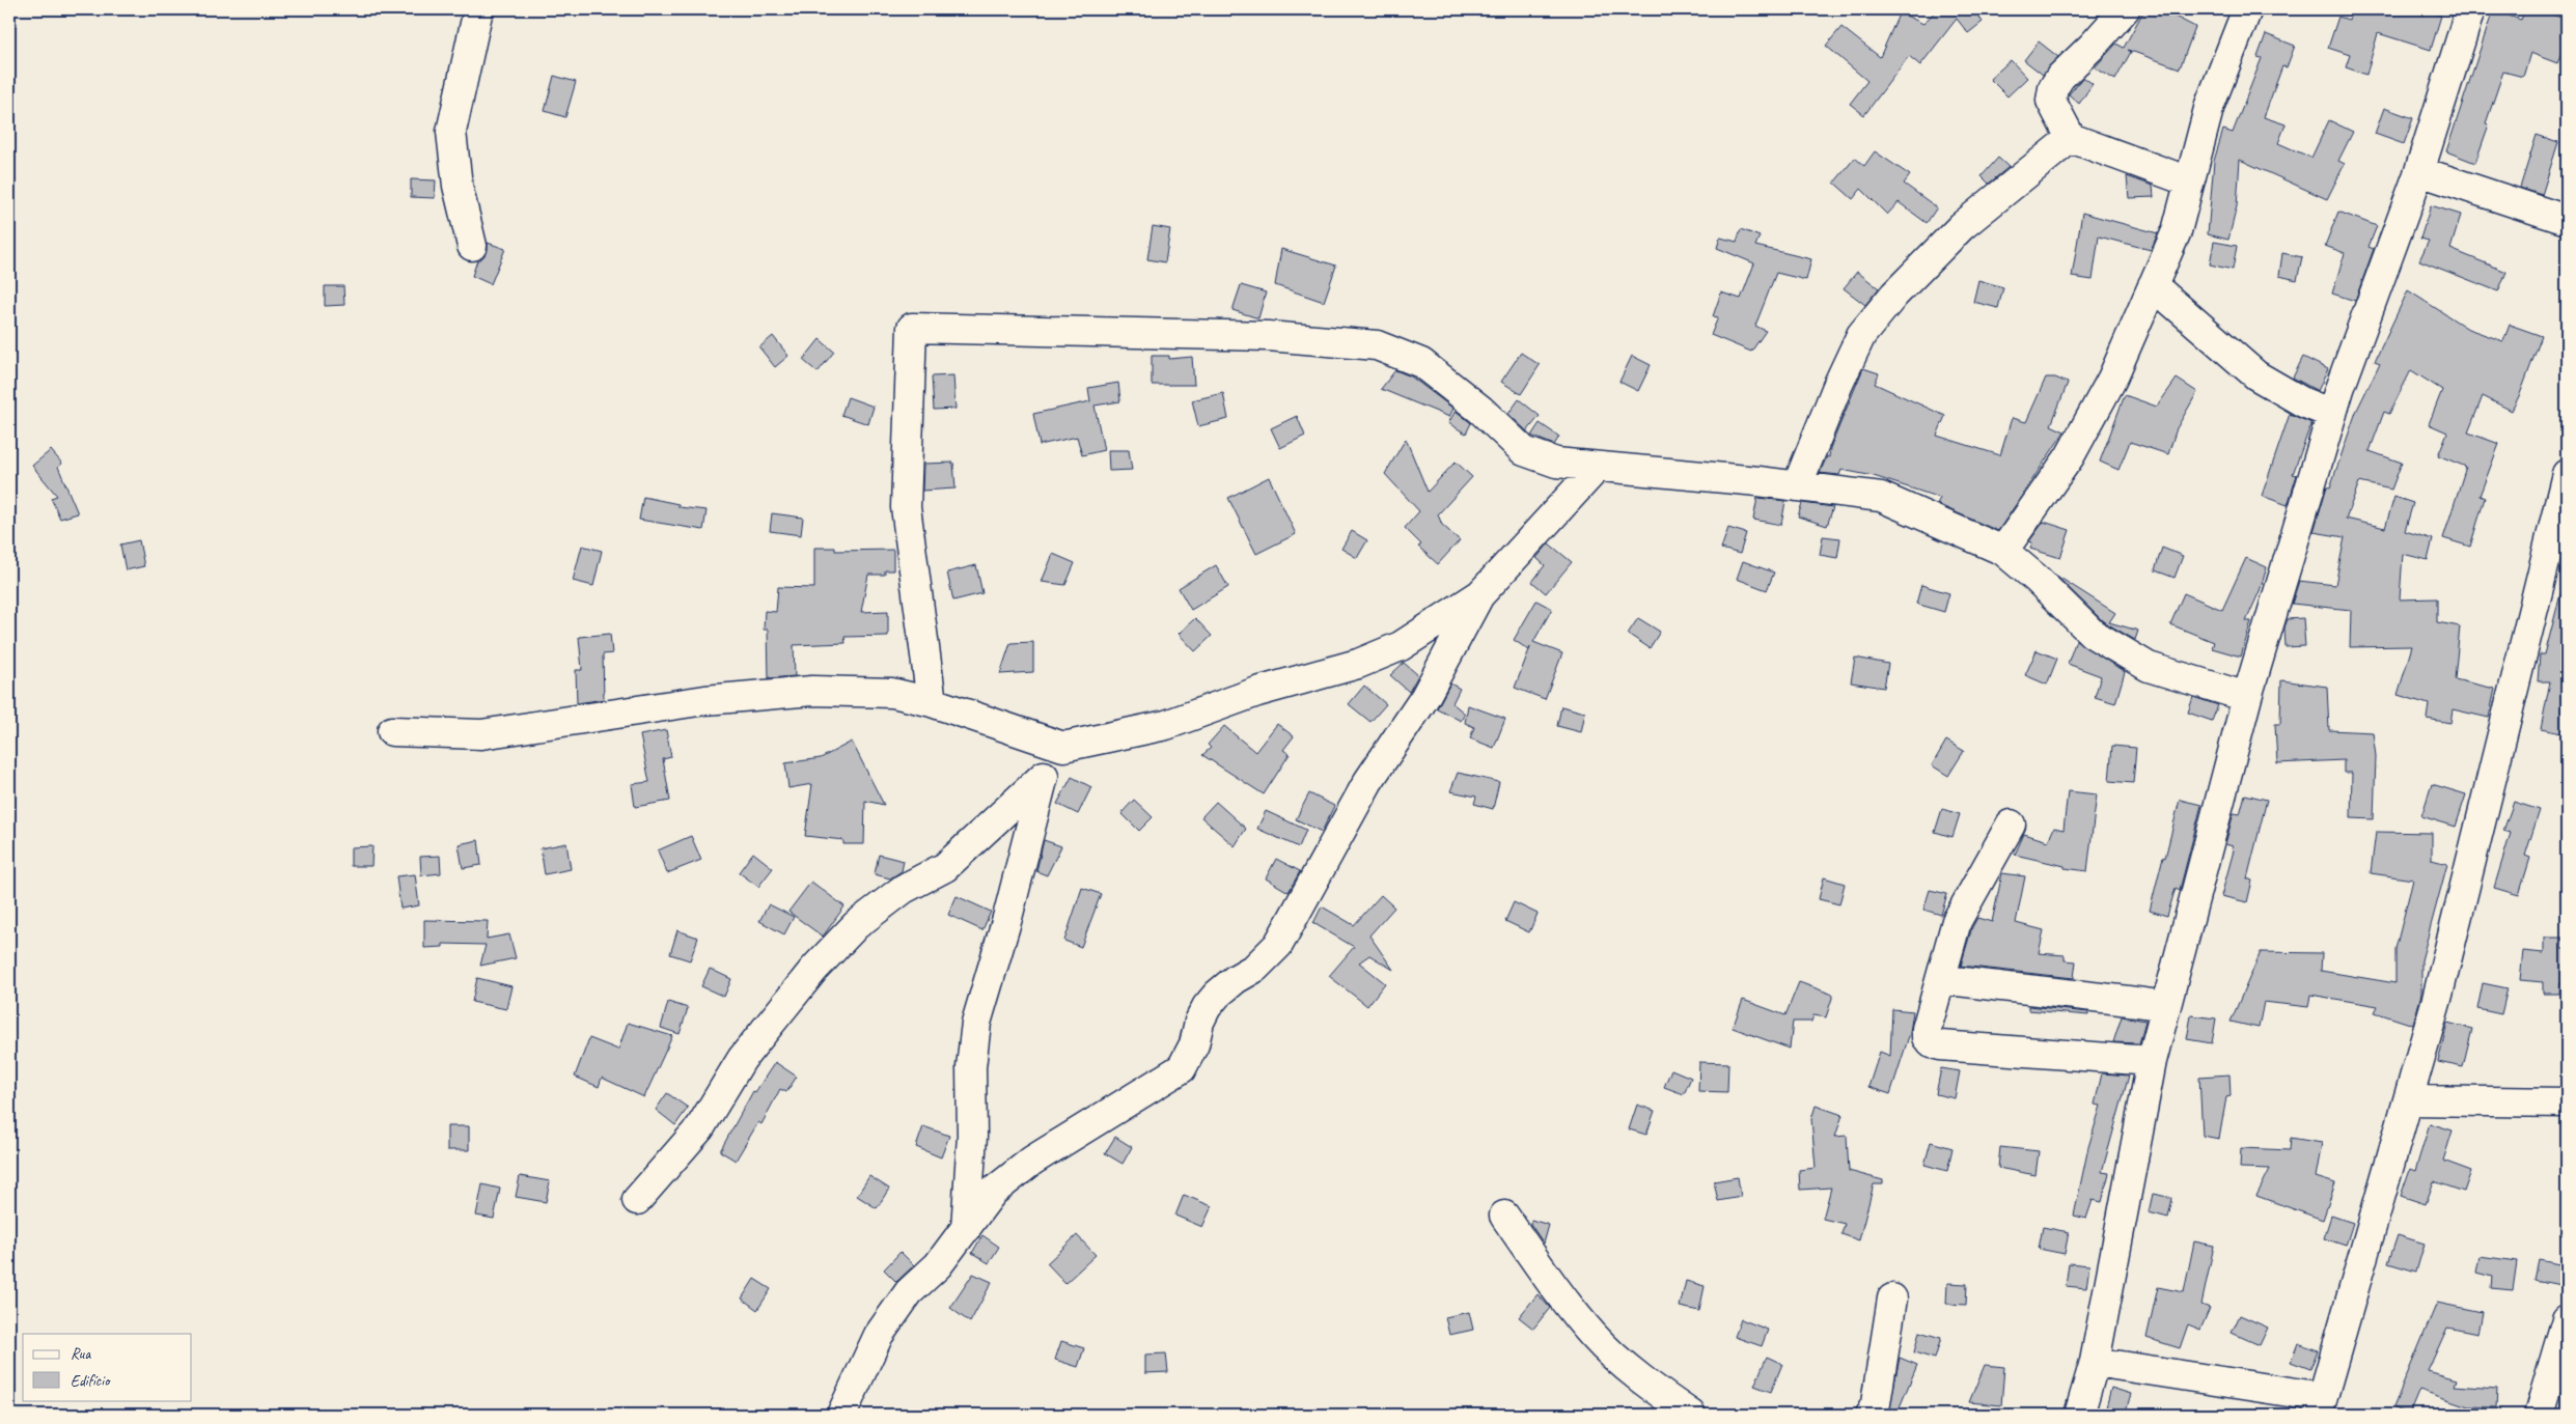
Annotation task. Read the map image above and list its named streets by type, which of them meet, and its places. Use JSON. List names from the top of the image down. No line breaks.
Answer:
{"legend":["Rua","Edifício"]}
